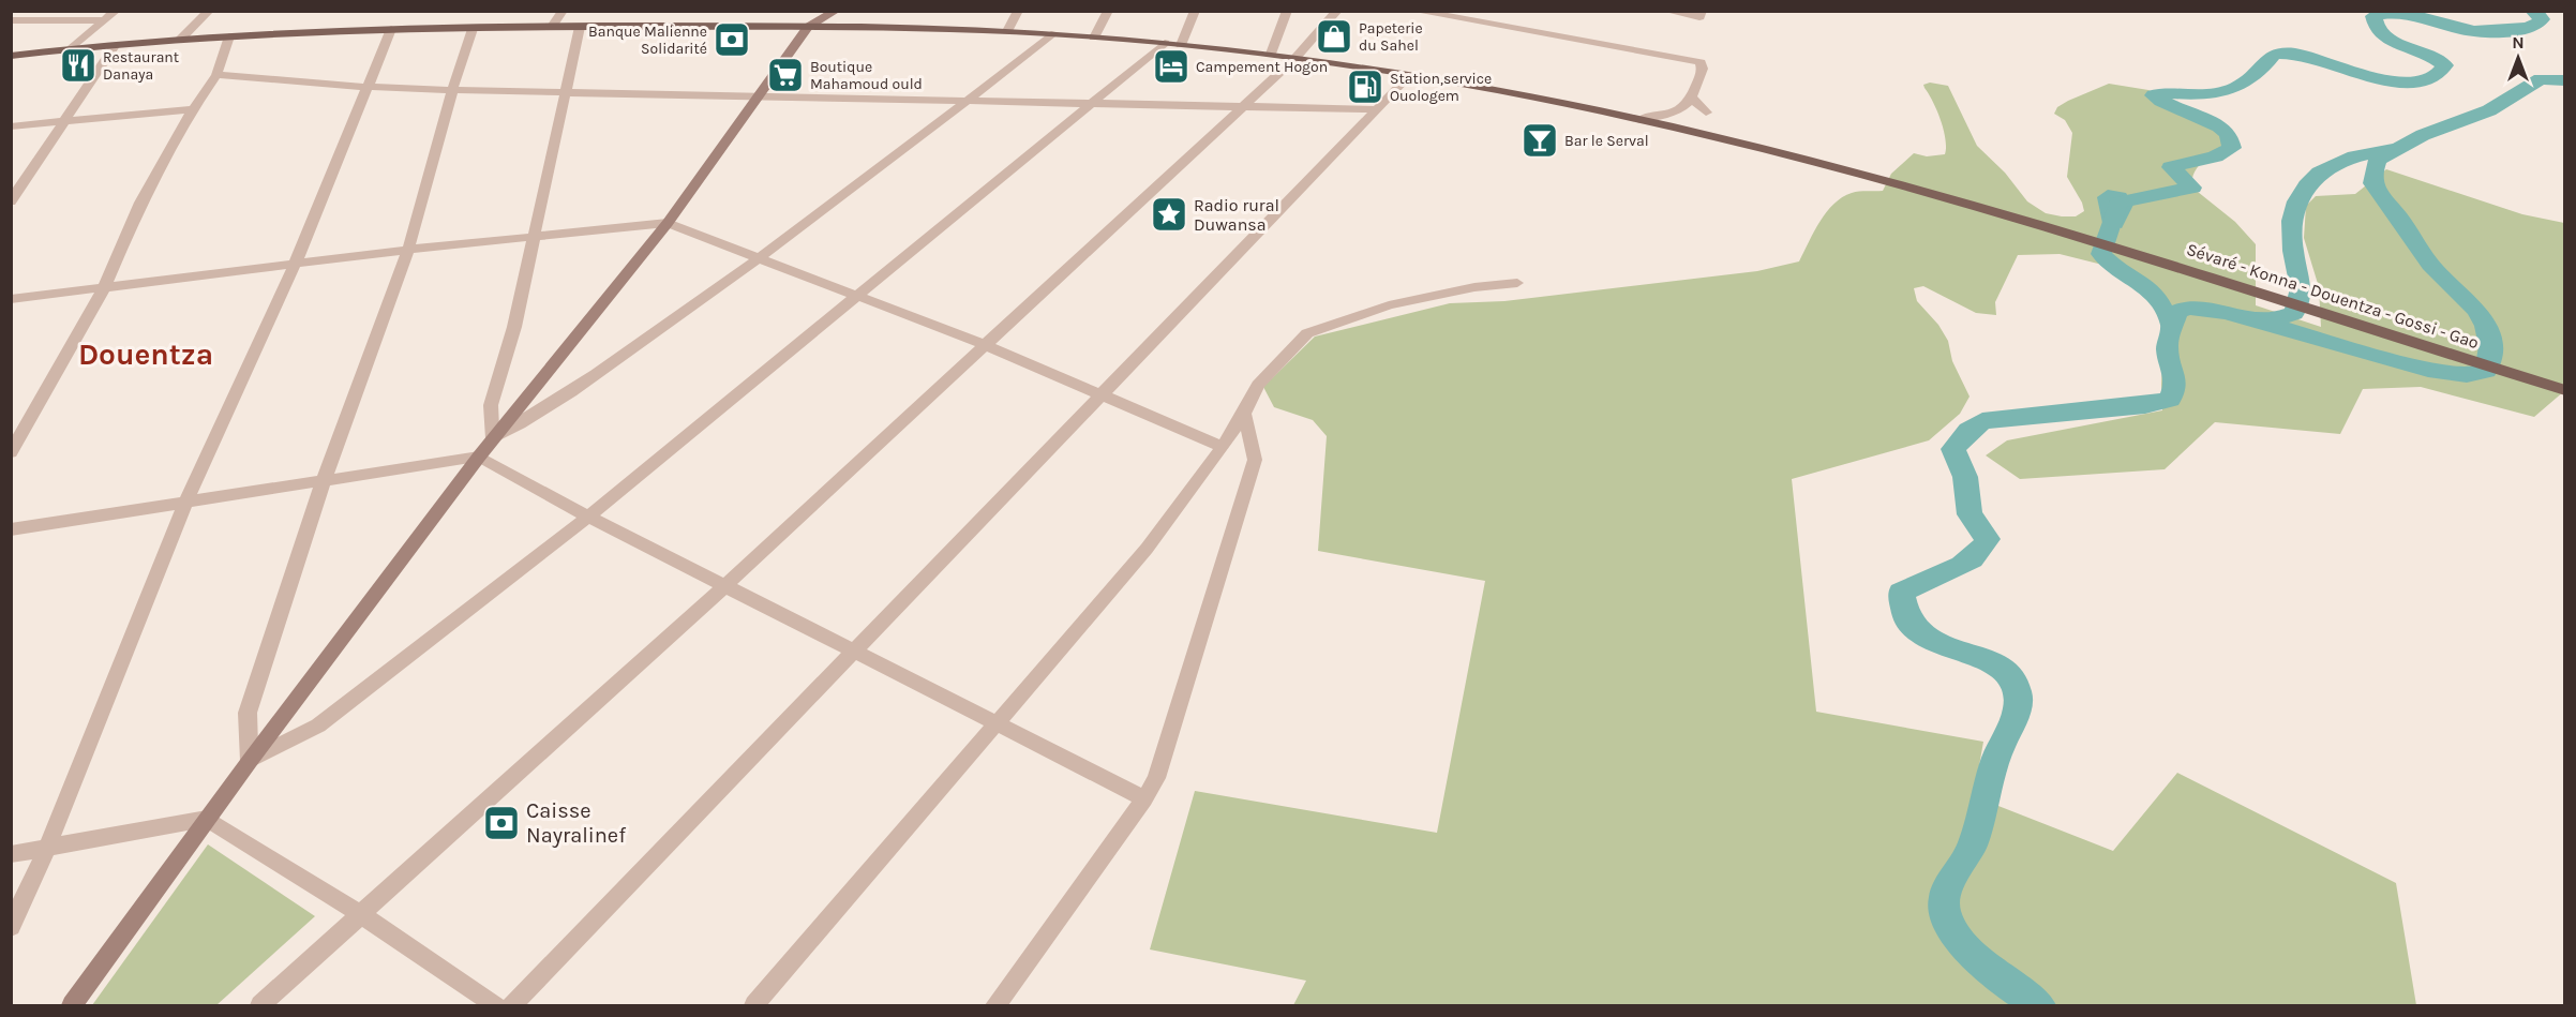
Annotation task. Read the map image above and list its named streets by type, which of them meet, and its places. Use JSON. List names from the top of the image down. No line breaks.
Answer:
{"streets":{"main road":["Sévaré - Konna - Douentza - Gossi - Gao"]},"districts":["Douentza"],"places":{"shop":["Papeterie du Sahel"],"bank":["Banque Malienne Solidarité","Caisse Nayralinef"],"restaurant":["Restaurant Danaya"],"hotel":["Campement Hogon"],"supermarket":["Boutique Mahamoud ould"],"fuel station":["Station,service Ouologem"],"bar":["Bar le Serval"],"place":["Radio rural Duwansa"]},"north":"top"}
